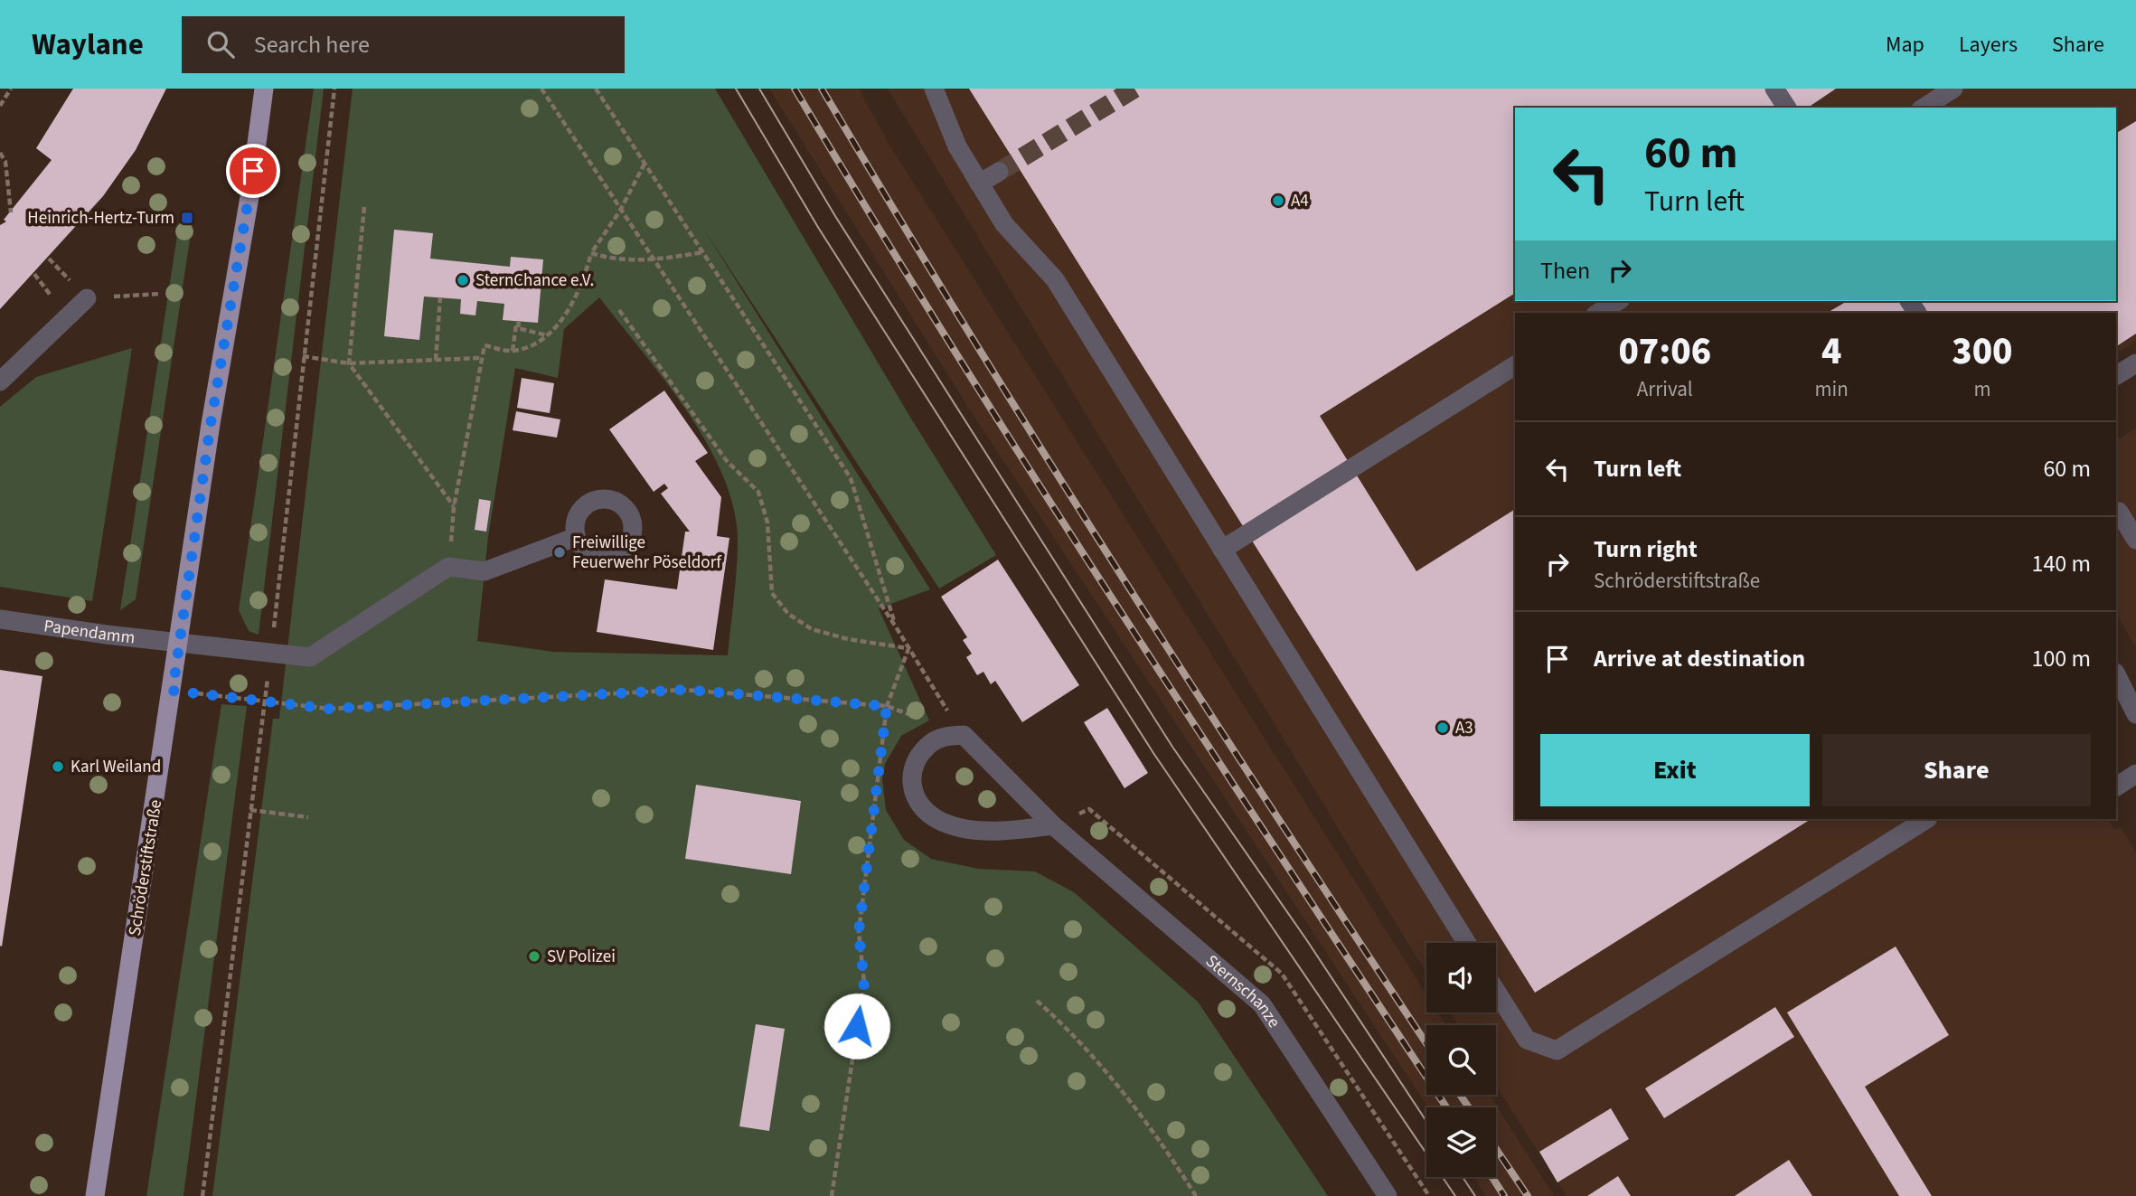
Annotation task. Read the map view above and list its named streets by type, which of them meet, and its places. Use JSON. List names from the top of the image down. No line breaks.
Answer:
{"streets":{"main road":["Schröderstiftstraße"],"street":["Papendamm","Sternschanze"]},"crossings":[["Papendamm","Schröderstiftstraße"]],"places":{"other":["A4","SternChance e.V.","Freiwillige Feuerwehr Pöseldorf","A3","Karl Weiland","SV Polizei"],"transit":["Heinrich-Hertz-Turm"]},"page":{"header":"Waylane","search":"Search here","nav":["Map","Layers","Share"],"turn":["60 m","Turn left"],"then":"Then","eta":["07:06","Arrival","4","min","300","m"],"list":[{"name":"Turn left","value":"60 m"},{"name":"Turn right","note":"Schröderstiftstraße","value":"140 m"},{"name":"Arrive at destination","value":"100 m"}],"buttons":["Exit","Share"]}}
